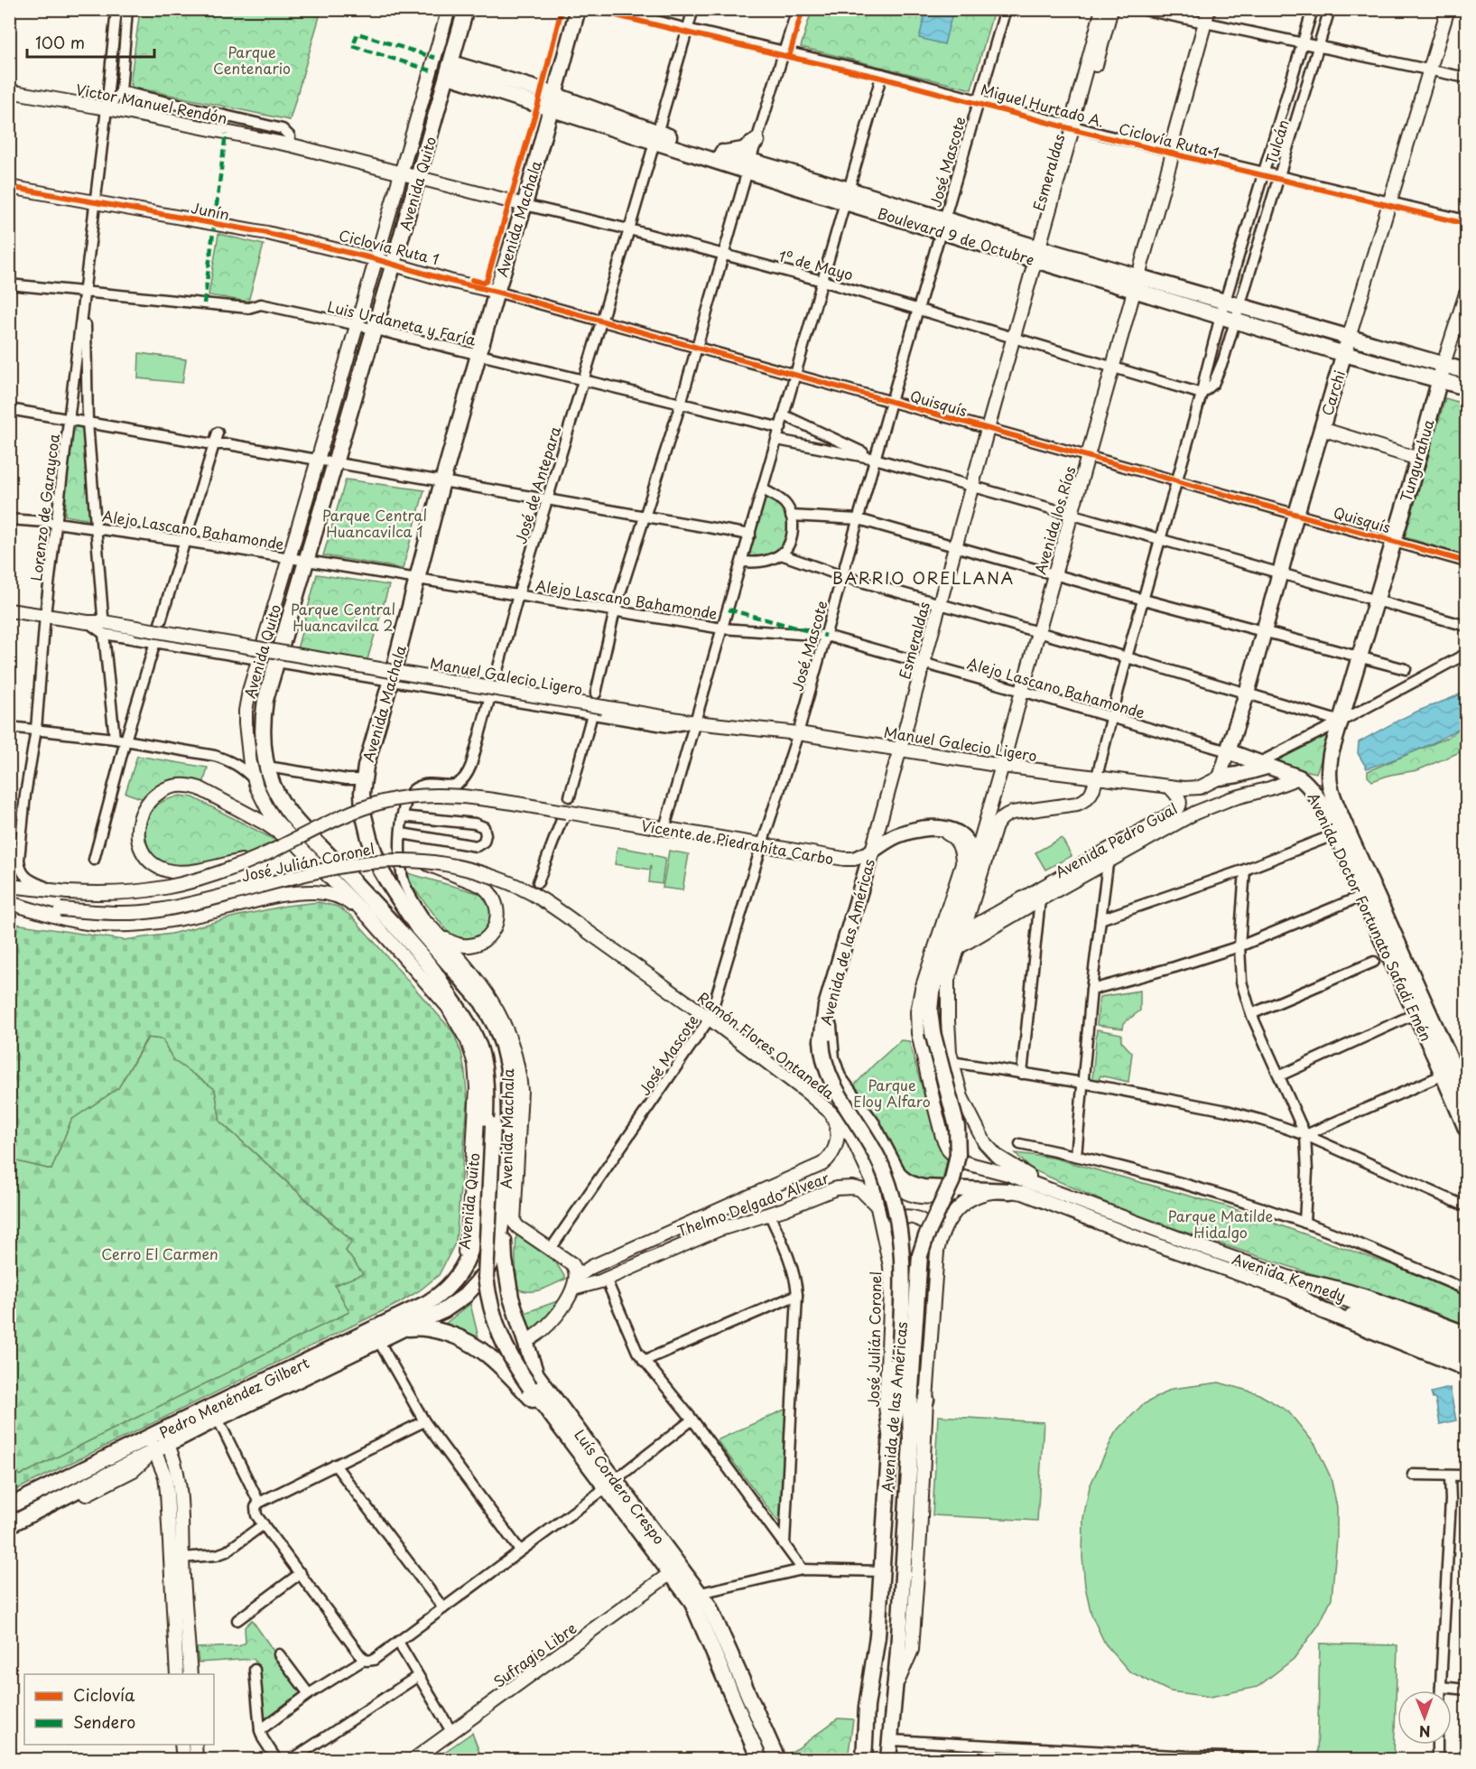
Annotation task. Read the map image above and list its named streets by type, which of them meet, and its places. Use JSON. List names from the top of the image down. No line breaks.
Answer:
{"streets":{"main road":["Victor Manuel Rendón","Esmeraldas","Avenida Quito","Junín","Avenida Machala","Boulevard 9 de Octubre","1º de Mayo","Carchi","Quisquís","Tungurahua","Avenida los Ríos","Manuel Galecio Ligero","Avenida Pedro Gual","Vicente de Piedrahíta Carbo","José Julián Coronel","Avenida Doctor Fortunato Safadi Emén","Avenida de las Américas","Ramón Flores Ontaneda","Thelmo Delgado Alvear","Avenida Kennedy","Pedro Menéndez Gilbert","Luís Cordero Crespo","Sufragio Libre"],"street":["Miguel Hurtado A.","Tulcán","José Mascote","Luis Urdaneta y Faría","José de Antepara","Lorenzo de Garaycoa","Alejo Lascano Bahamonde"],"cycle path":["Ciclovía Ruta 1"]},"crossings":[["Victor Manuel Rendón","Avenida Quito"],["Victor Manuel Rendón","1º de Mayo"],["Victor Manuel Rendón","Lorenzo de Garaycoa"],["Miguel Hurtado A.","Tulcán"],["Miguel Hurtado A.","José Mascote"],["Miguel Hurtado A.","Esmeraldas"],["Miguel Hurtado A.","Carchi"],["Miguel Hurtado A.","José de Antepara"],["Miguel Hurtado A.","Avenida los Ríos"],["Tulcán","Boulevard 9 de Octubre"],["Tulcán","1º de Mayo"],["Tulcán","Quisquís"],["Tulcán","Alejo Lascano Bahamonde"],["Tulcán","Manuel Galecio Ligero"],["José Mascote","Avenida Machala"],["José Mascote","Boulevard 9 de Octubre"],["José Mascote","1º de Mayo"],["José Mascote","Quisquís"],["José Mascote","Alejo Lascano Bahamonde"],["José Mascote","Manuel Galecio Ligero"],["José Mascote","Vicente de Piedrahíta Carbo"],["José Mascote","Ramón Flores Ontaneda"],["Esmeraldas","Boulevard 9 de Octubre"],["Esmeraldas","1º de Mayo"],["Esmeraldas","Quisquís"],["Esmeraldas","Alejo Lascano Bahamonde"],["Esmeraldas","Manuel Galecio Ligero"],["Esmeraldas","Vicente de Piedrahíta Carbo"],["Esmeraldas","Avenida de las Américas"],["Avenida Quito","Junín"],["Avenida Quito","Boulevard 9 de Octubre"],["Avenida Quito","1º de Mayo"],["Avenida Quito","Luis Urdaneta y Faría"],["Avenida Quito","Quisquís"],["Avenida Quito","Alejo Lascano Bahamonde"],["Avenida Quito","Manuel Galecio Ligero"],["Avenida Quito","Pedro Menéndez Gilbert"],["Avenida Quito","Luís Cordero Crespo"],["Junín","Quisquís"],["Junín","Lorenzo de Garaycoa"],["Avenida Machala","Boulevard 9 de Octubre"],["Avenida Machala","1º de Mayo"],["Avenida Machala","Luis Urdaneta y Faría"],["Avenida Machala","Quisquís"],["Avenida Machala","José de Antepara"],["Avenida Machala","Alejo Lascano Bahamonde"],["Avenida Machala","Manuel Galecio Ligero"],["Avenida Machala","Thelmo Delgado Alvear"],["Avenida Machala","Pedro Menéndez Gilbert"],["Avenida Machala","Luís Cordero Crespo"],["Boulevard 9 de Octubre","Carchi"],["Boulevard 9 de Octubre","Tungurahua"],["Boulevard 9 de Octubre","José de Antepara"],["Boulevard 9 de Octubre","Avenida los Ríos"],["1º de Mayo","José de Antepara"],["1º de Mayo","Avenida los Ríos"],["Luis Urdaneta y Faría","José de Antepara"],["Luis Urdaneta y Faría","Lorenzo de Garaycoa"],["Carchi","Quisquís"],["Carchi","Alejo Lascano Bahamonde"],["Carchi","Manuel Galecio Ligero"],["Carchi","Avenida Doctor Fortunato Safadi Emén"],["Quisquís","Tungurahua"],["Quisquís","José de Antepara"],["Quisquís","Avenida los Ríos"],["Tungurahua","Avenida Doctor Fortunato Safadi Emén"],["José de Antepara","Alejo Lascano Bahamonde"],["José de Antepara","Manuel Galecio Ligero"],["Lorenzo de Garaycoa","Alejo Lascano Bahamonde"],["Lorenzo de Garaycoa","Manuel Galecio Ligero"],["Lorenzo de Garaycoa","José Julián Coronel"],["Avenida los Ríos","Alejo Lascano Bahamonde"],["Avenida los Ríos","Manuel Galecio Ligero"],["Avenida los Ríos","Avenida de las Américas"],["Alejo Lascano Bahamonde","Avenida Doctor Fortunato Safadi Emén"],["Manuel Galecio Ligero","Avenida Pedro Gual"],["Avenida Pedro Gual","Avenida Doctor Fortunato Safadi Emén"],["Vicente de Piedrahíta Carbo","José Julián Coronel"],["Vicente de Piedrahíta Carbo","Avenida de las Américas"],["Vicente de Piedrahíta Carbo","Avenida Kennedy"],["José Julián Coronel","Avenida de las Américas"],["José Julián Coronel","Ramón Flores Ontaneda"],["José Julián Coronel","Thelmo Delgado Alvear"],["Ramón Flores Ontaneda","Thelmo Delgado Alvear"]],"districts":["BARRIO ORELLANA"],"parks":["Parque Centenario","Parque Central Huancavilca 1","Parque Central Huancavilca 2","Parque Eloy Alfaro","Parque Matilde Hidalgo","Cerro El Carmen"],"legend":["Ciclovía","Sendero"],"scale_bar":"100 m","north":"bottom"}
